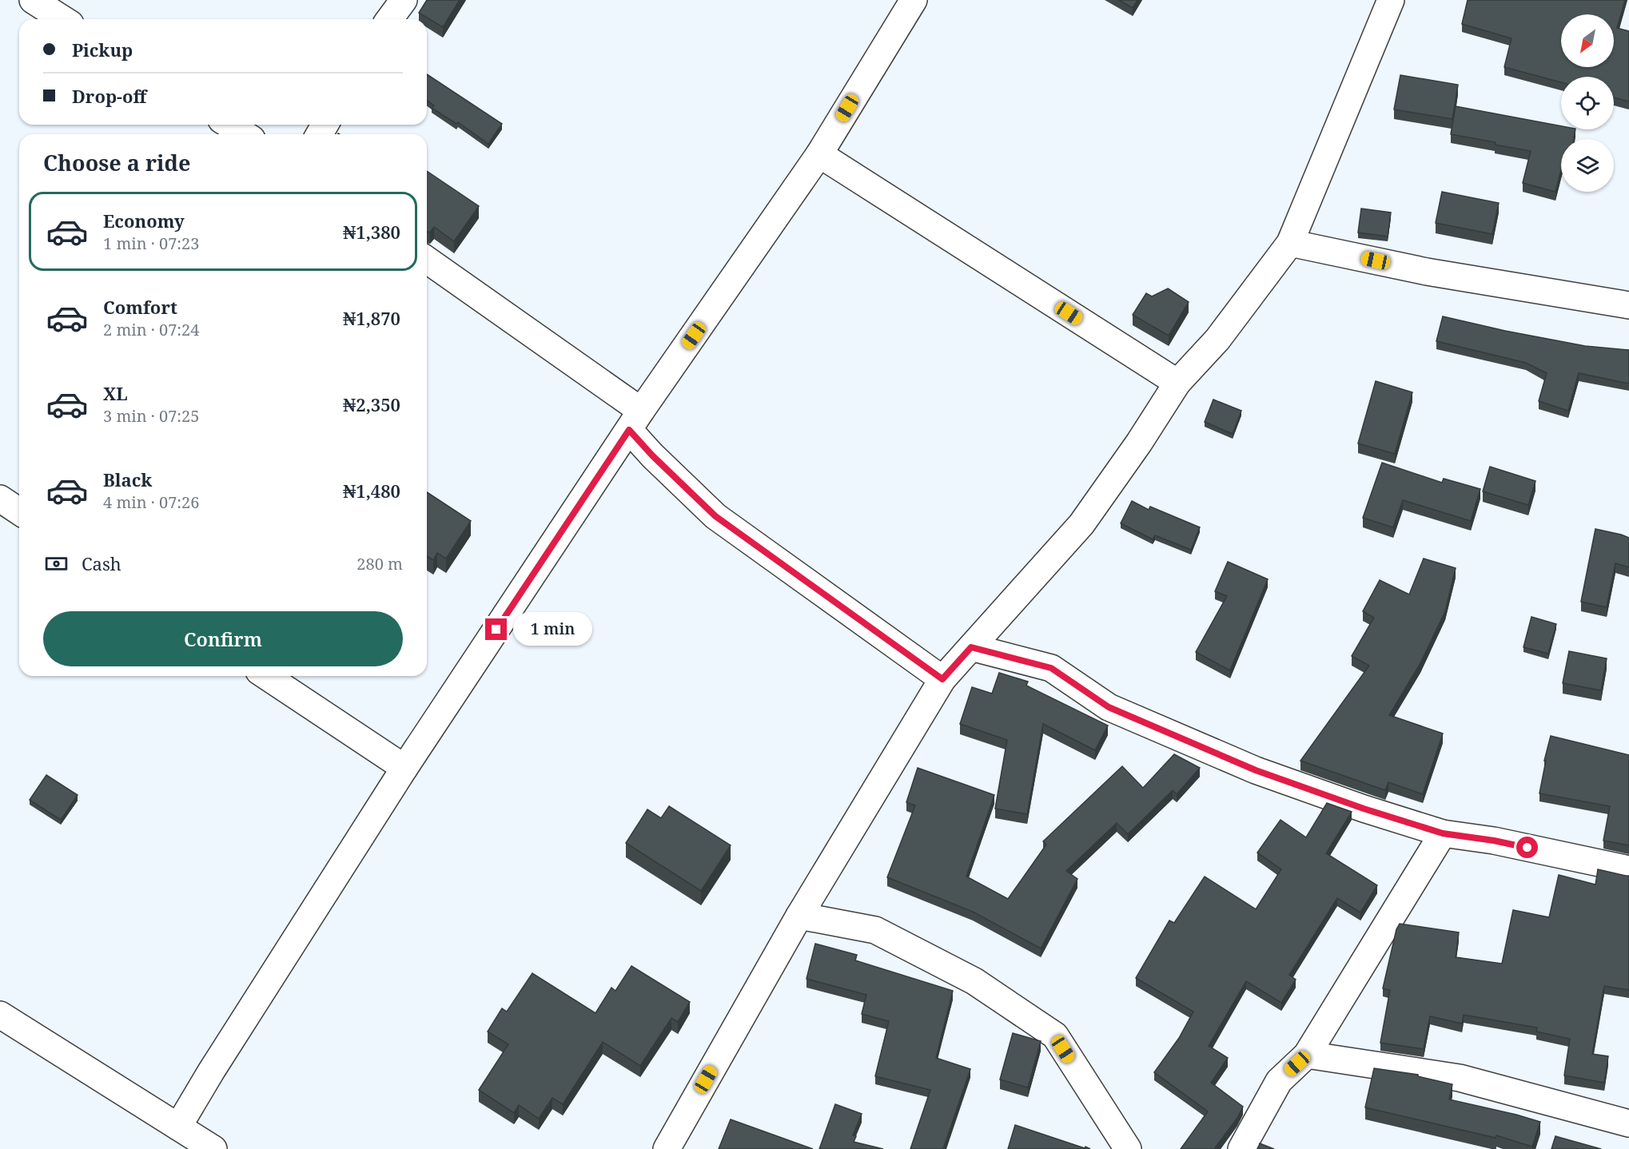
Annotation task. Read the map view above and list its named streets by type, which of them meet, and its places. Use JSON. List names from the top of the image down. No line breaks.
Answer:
{"north":"bottom left","page":{"banner":["Pickup","Drop-off"],"heading":"Choose a ride","list":[{"name":"Economy","note":"1 min · 07:23","value":"₦1,380"},{"name":"Comfort","note":"2 min · 07:24","value":"₦1,870"},{"name":"XL","note":"3 min · 07:25","value":"₦2,350"},{"name":"Black","note":"4 min · 07:26","value":"₦1,480"}],"pay":["Cash","280 m"],"buttons":"Confirm","bubble":"1 min"}}
